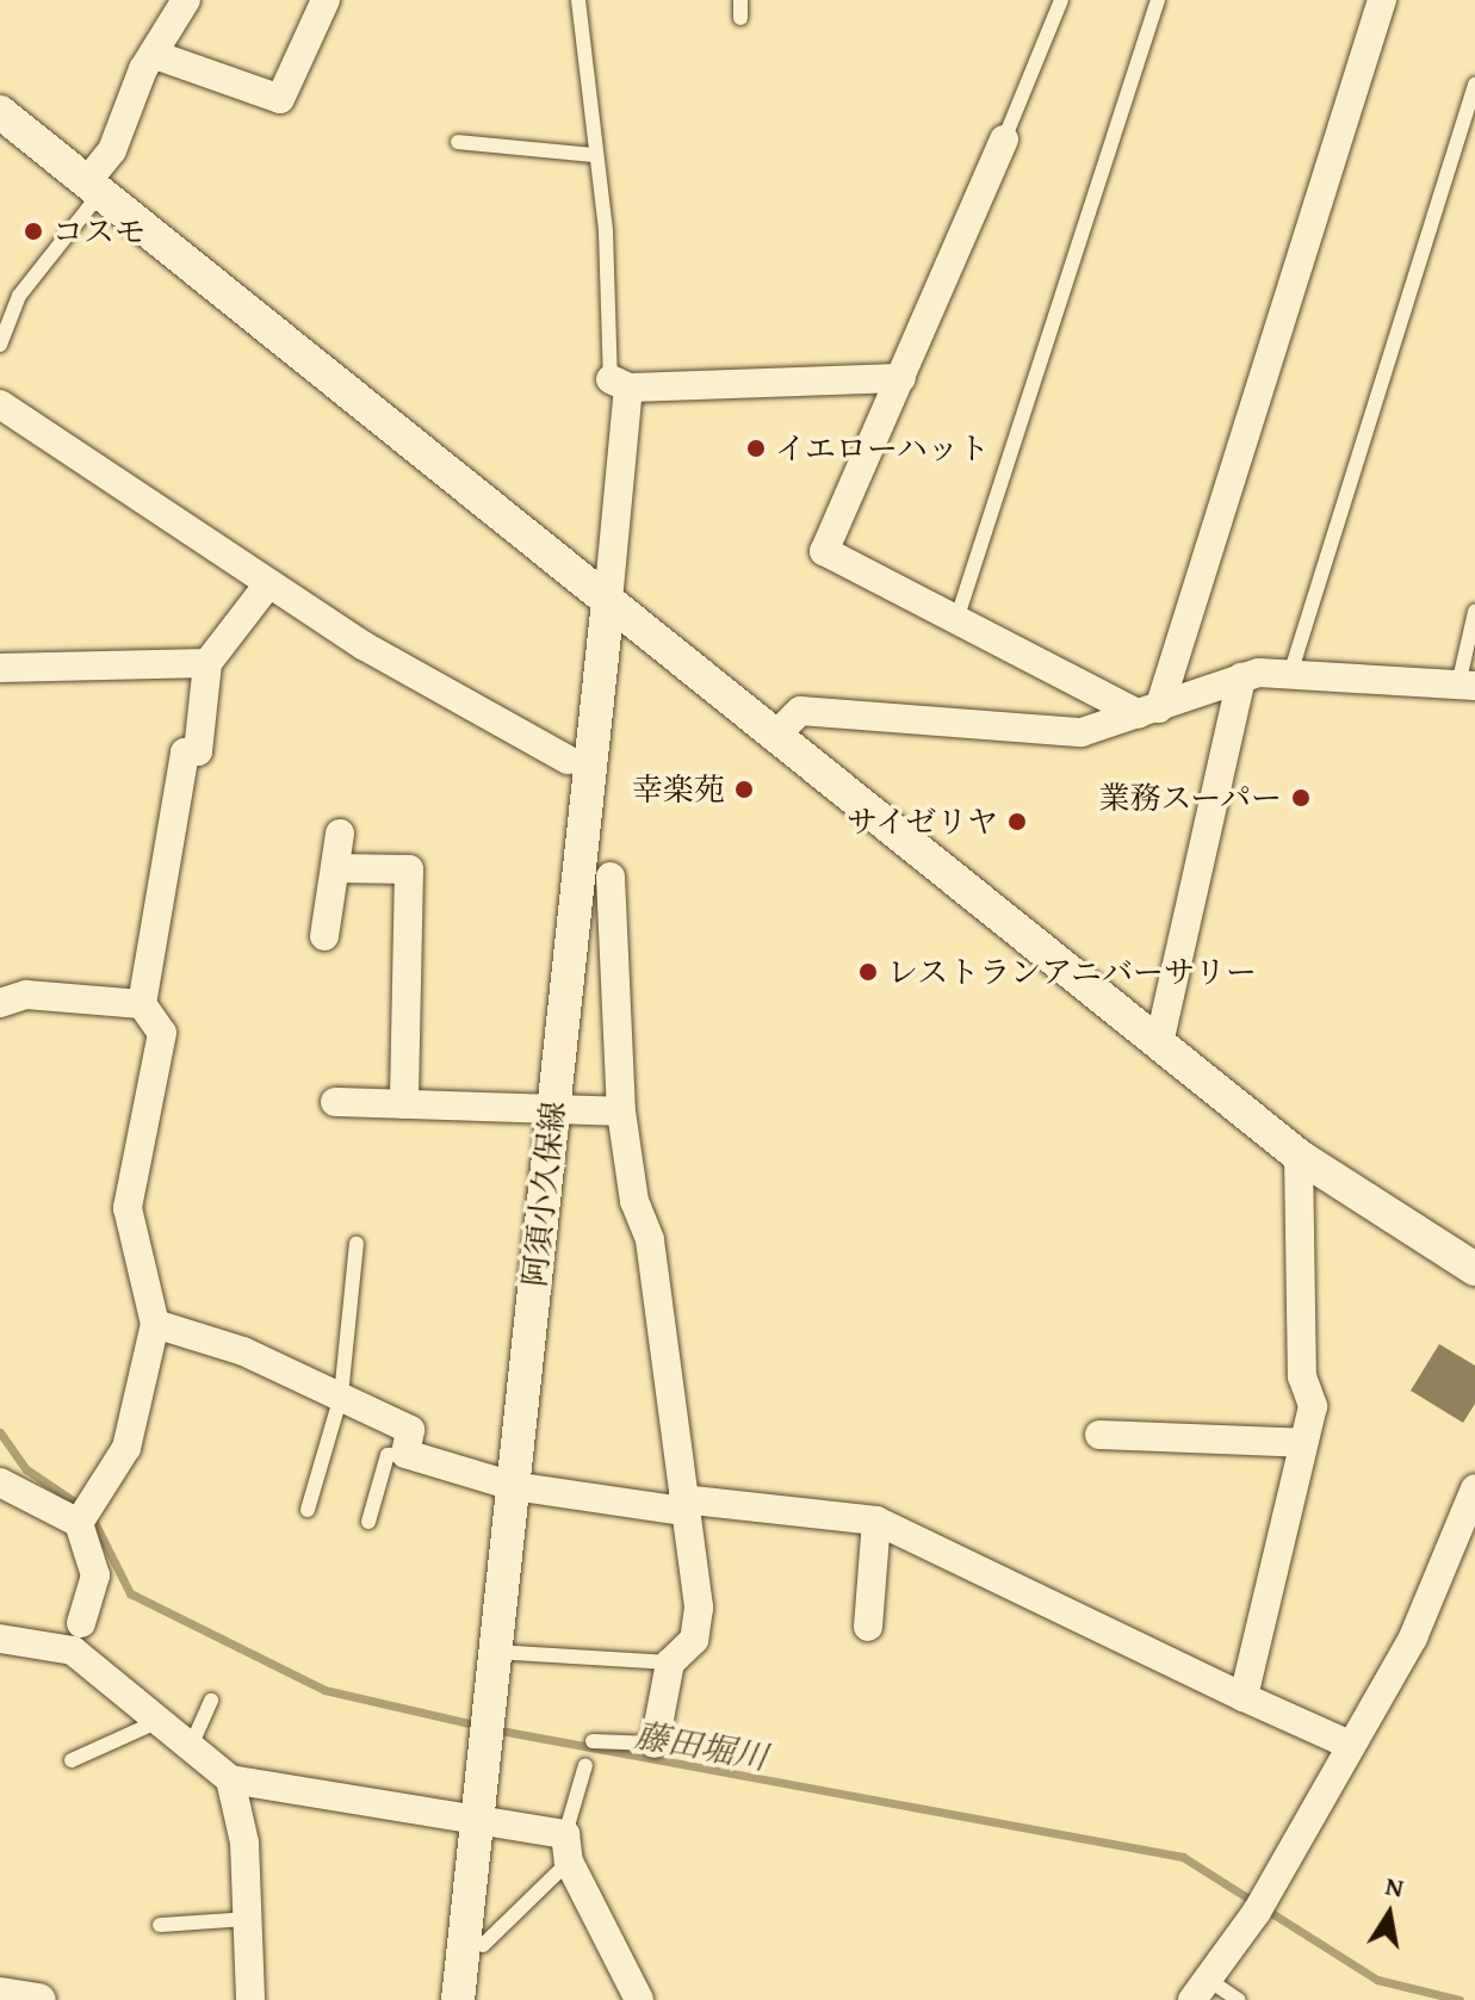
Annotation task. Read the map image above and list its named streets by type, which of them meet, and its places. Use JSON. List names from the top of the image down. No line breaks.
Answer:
{"streets":{"street":["阿須小久保線"]},"water":["藤田堀川"],"places":["コスモ","イエローハット","幸楽苑","業務スーパー","サイゼリヤ","レストランアニバーサリー"],"north":"top"}
